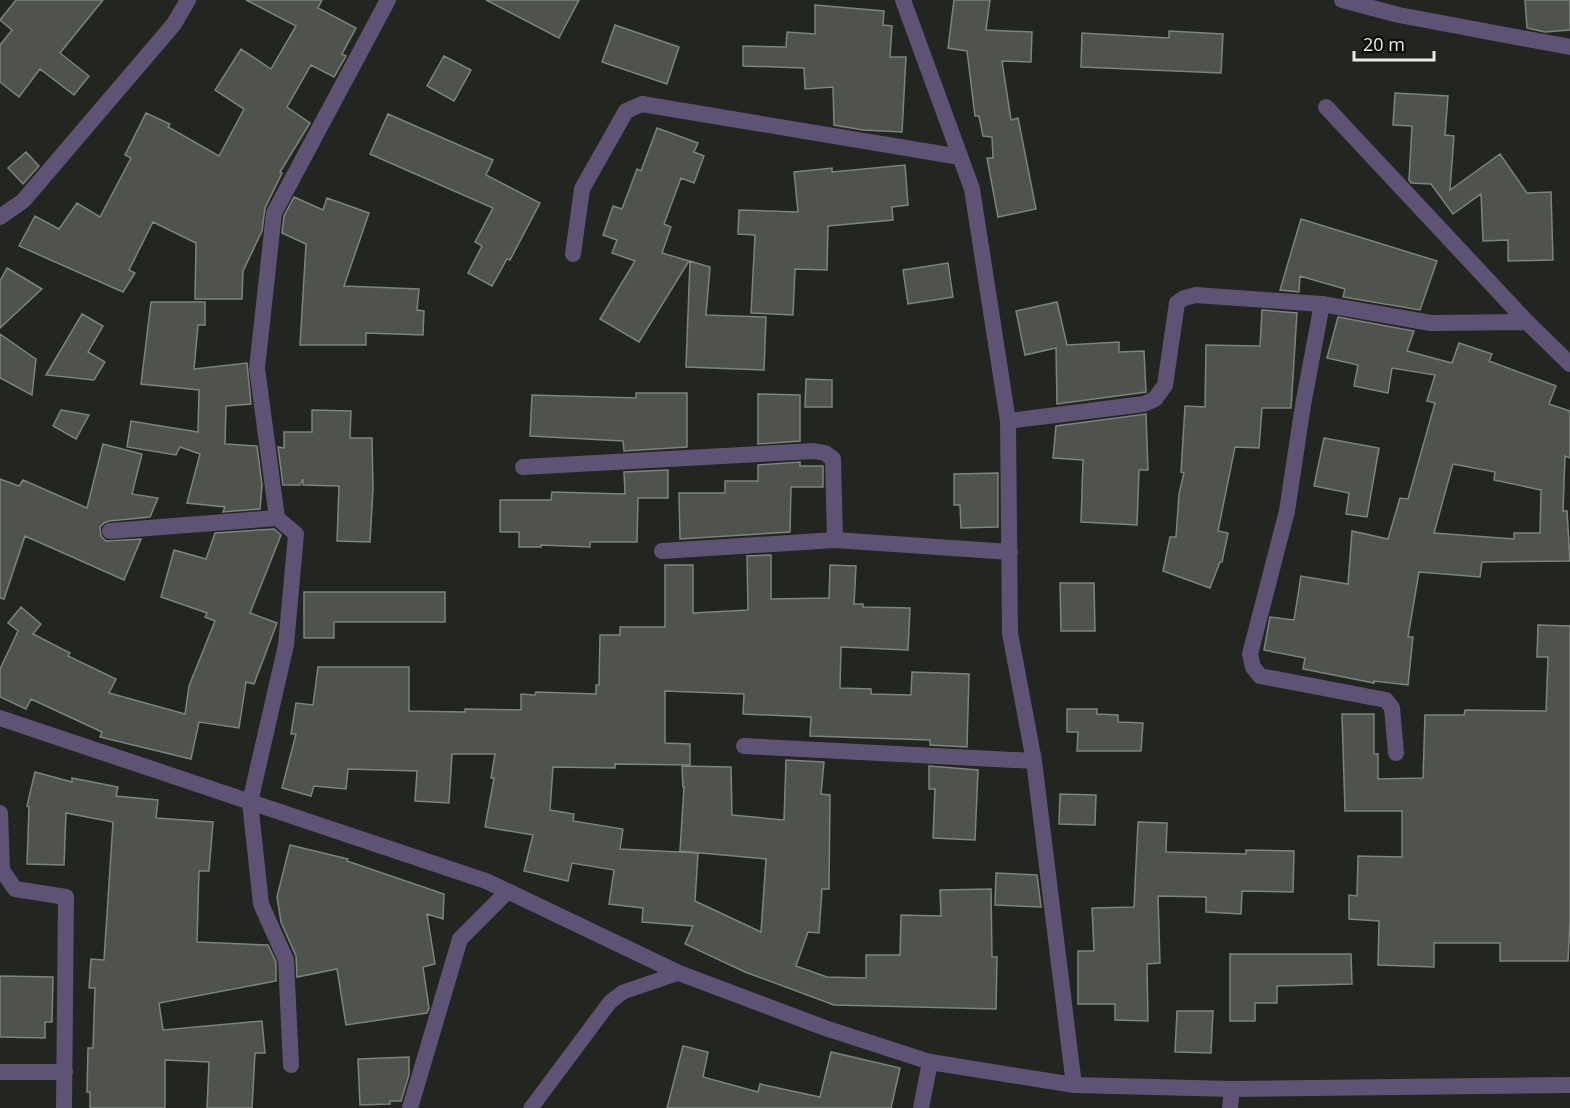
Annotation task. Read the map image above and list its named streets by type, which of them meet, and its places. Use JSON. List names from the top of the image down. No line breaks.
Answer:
{"scale_bar":"20 m"}
